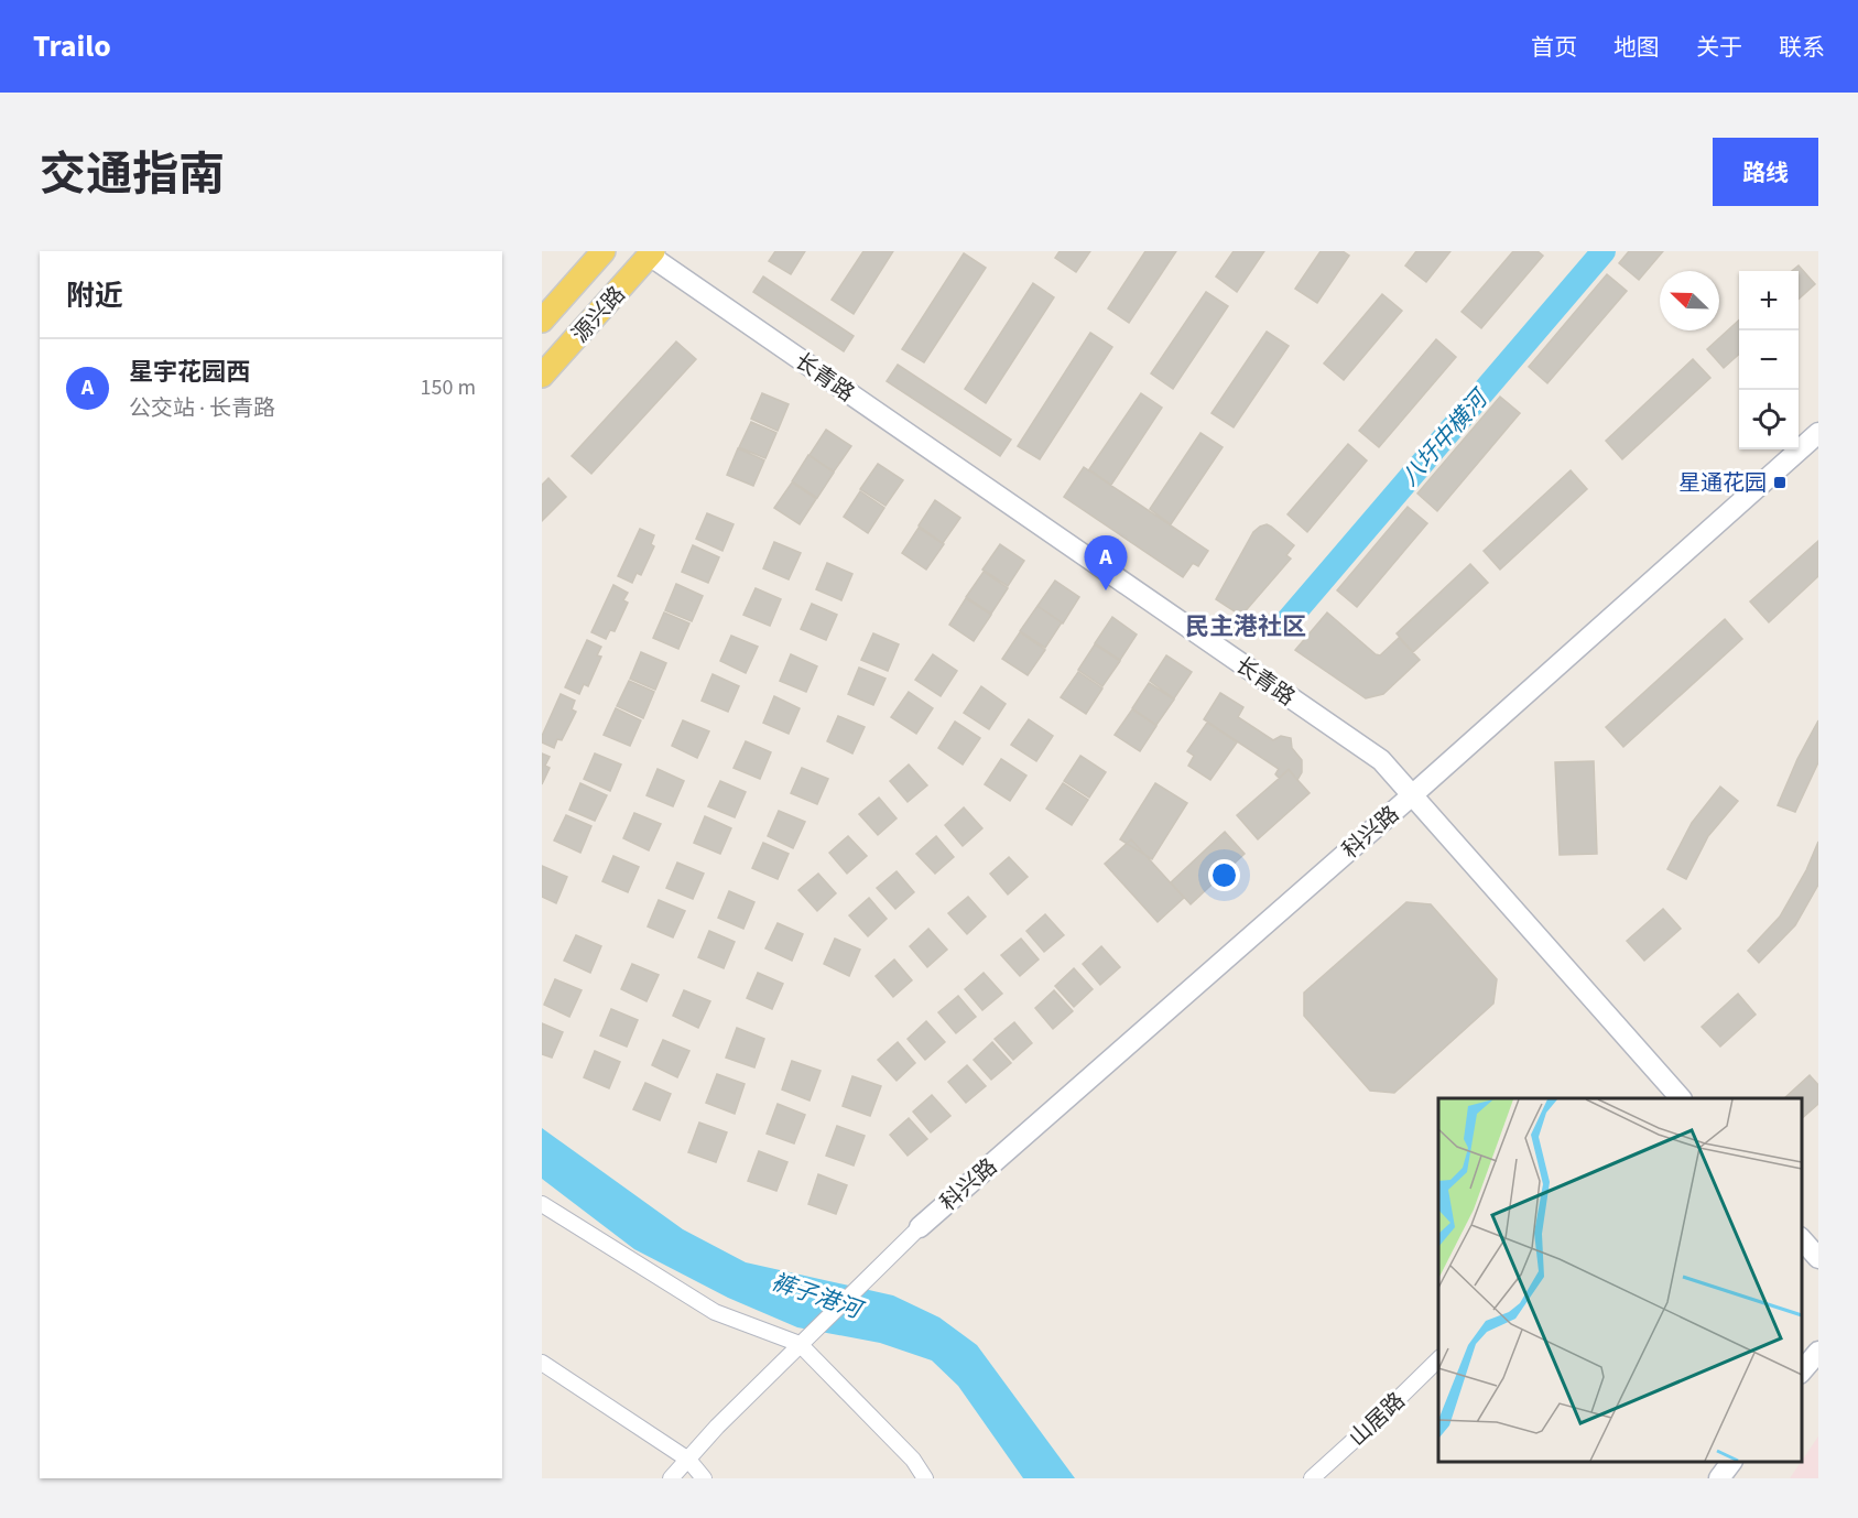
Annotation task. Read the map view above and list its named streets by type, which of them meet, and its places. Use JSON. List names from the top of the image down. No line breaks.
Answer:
{"streets":{"main road":["源兴路"],"street":["长青路","科兴路","山居路"]},"crossings":[["源兴路","长青路"],["长青路","科兴路"]],"districts":["民主港社区"],"water":["八圩中横河","裤子港河"],"places":{"transit":["星通花园"]},"north":"top left","page":{"header":"Trailo","nav":["首页","地图","关于","联系"],"title":"交通指南","buttons":"路线","heading":"附近","map_buttons":["+","−"],"list":[{"mark":"A","name":"星宇花园西","note":"公交站 · 长青路","value":"150 m"}],"pins":"A"}}
